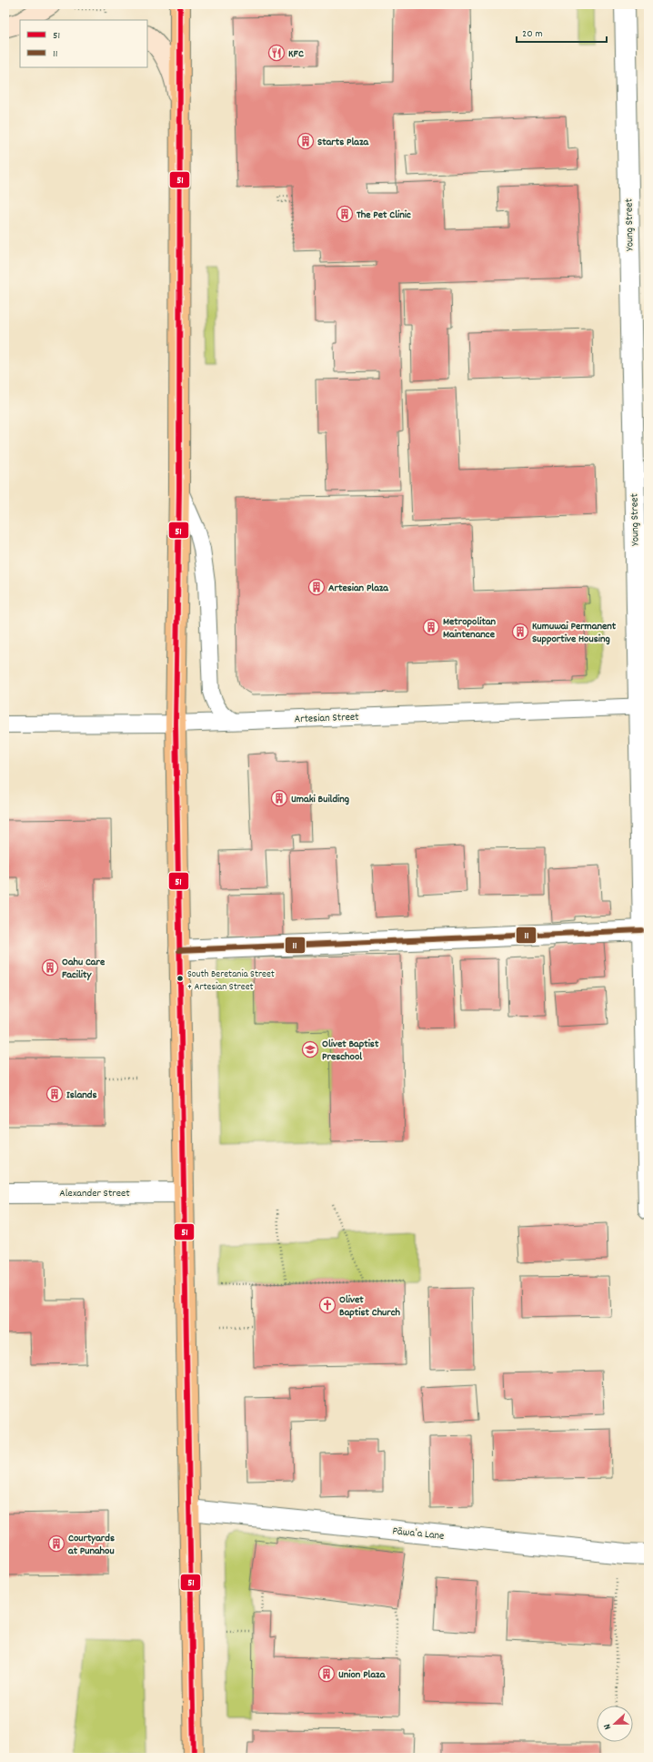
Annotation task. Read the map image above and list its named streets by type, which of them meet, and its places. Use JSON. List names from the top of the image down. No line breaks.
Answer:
{"streets":{"street":["Young Street","Alexander Street","Pāwaʻa Lane"],"lane":["Artesian Street"]},"crossings":[["Young Street","Artesian Street"]],"places":{"restaurant":["KFC"],"building":["Starts Plaza","The Pet Clinic","Artesian Plaza","Metropolitan Maintenance","Kumuwai Permanent Supportive Housing","Umaki Building","Oahu Care Facility","Islands","Courtyards at Punahou","Union Plaza"],"other":["South Beretania Street + Artesian Street"],"school or university":["Olivet Baptist Preschool"],"church":["Olivet Baptist Church"]},"lines":["transit line 51","transit line 11"],"legend":["51","11"],"scale_bar":"20 m","north":"left"}
